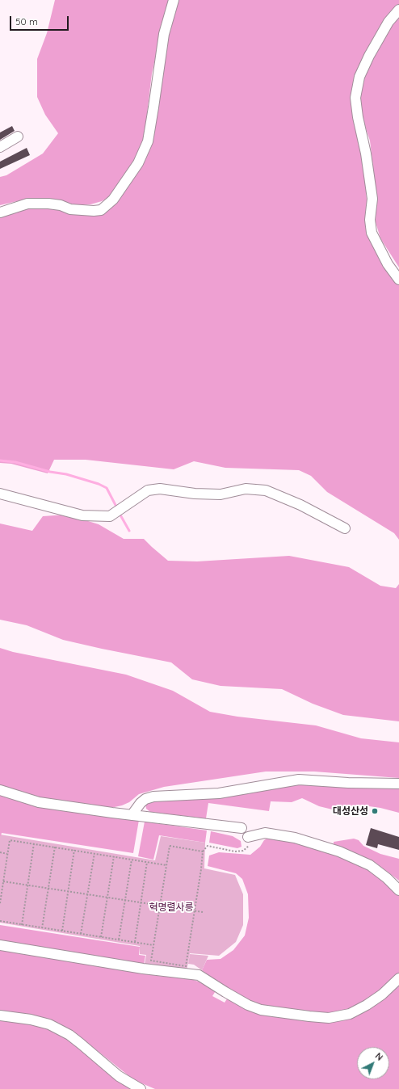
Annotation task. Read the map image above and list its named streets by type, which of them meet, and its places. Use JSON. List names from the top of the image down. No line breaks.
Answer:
{"parks":["혁명렬사릉"],"places":["대성산성"],"scale_bar":"50 m","north":"top right"}
